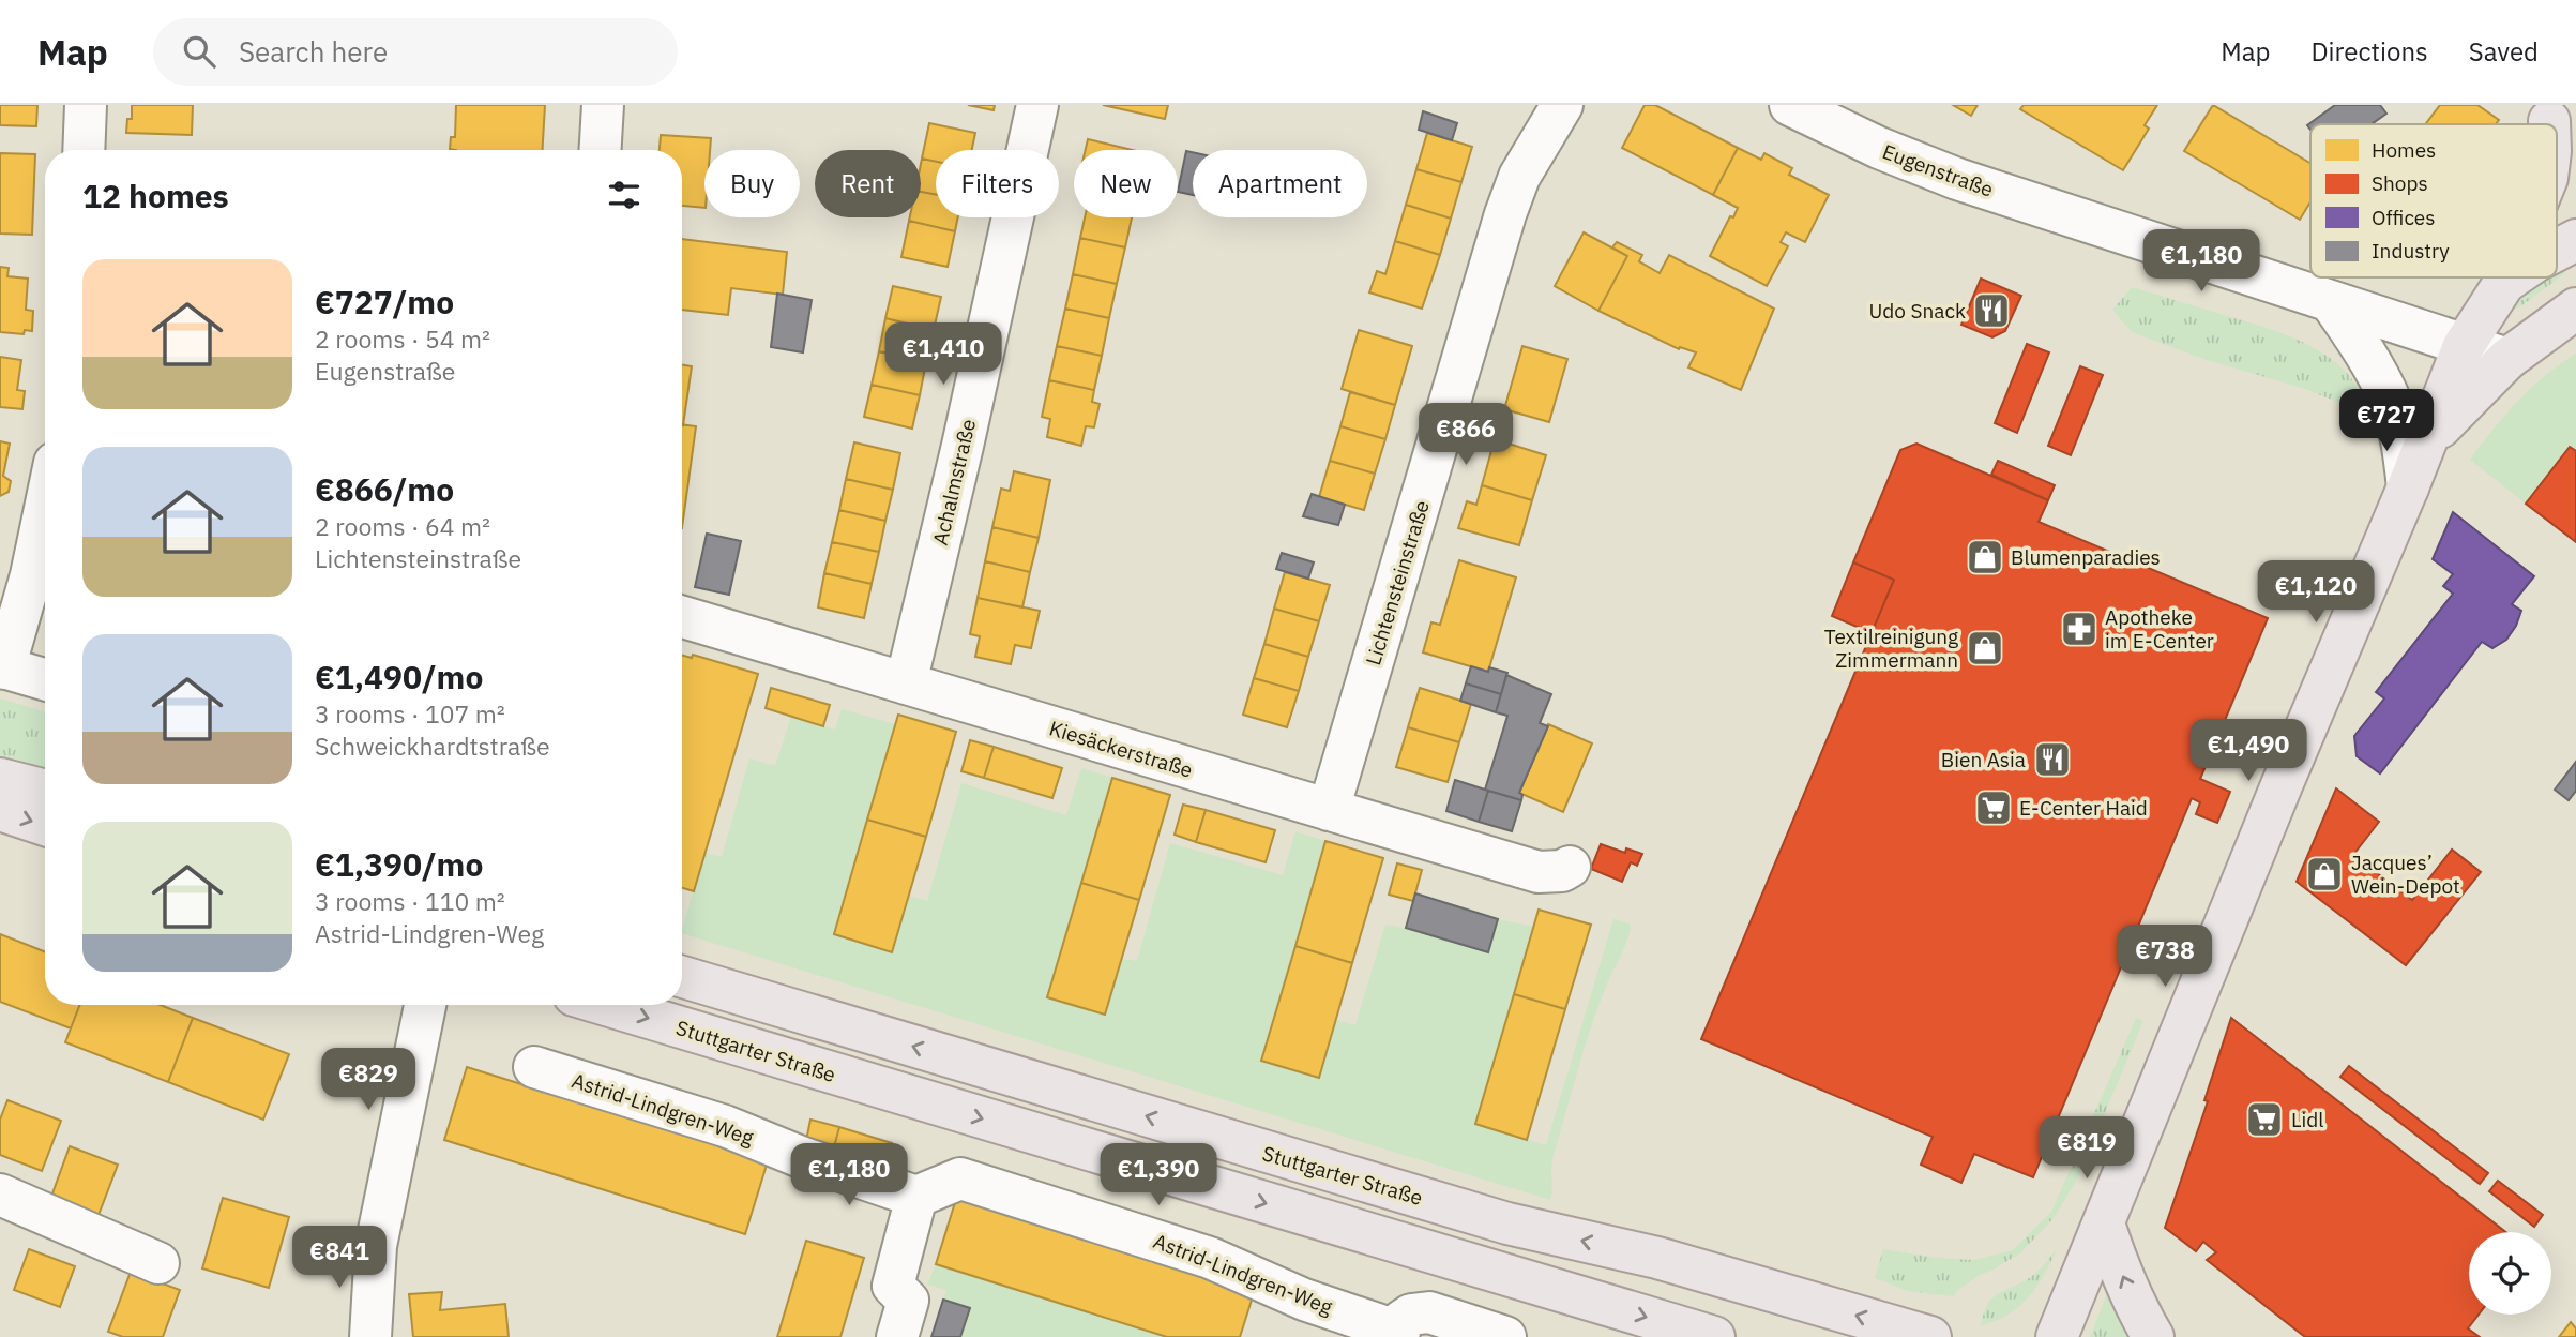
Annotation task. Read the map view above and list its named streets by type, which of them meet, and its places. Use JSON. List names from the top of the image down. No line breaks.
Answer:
{"streets":{"main road":["Stuttgarter Straße"],"street":["Eugenstraße","Achalmstraße","Lichtensteinstraße","Kiesäckerstraße","Astrid-Lindgren-Weg"]},"crossings":[["Achalmstraße","Kiesäckerstraße"],["Lichtensteinstraße","Kiesäckerstraße"]],"places":{"restaurant":["Udo Snack","Bien Asia"],"shop":["Blumenparadies","Textilreinigung Zimmermann","Jacques’ Wein-Depot"],"pharmacy":["Apotheke im E-Center"],"supermarket":["E-Center Haid","Lidl"]},"legend":["Homes","Shops","Offices","Industry"],"page":{"header":"Map","search":"Search here","nav":["Map","Directions","Saved"],"chip":["Buy","Rent","Filters","New","Apartment"],"heading":"12 homes","price":["€1,180","€1,410","€727","€866","€1,120","€1,490","€738","€829","€819","€1,180","€1,390","€841"],"list":[{"name":"€727/mo","note":"2 rooms · 54 m² · Eugenstraße"},{"name":"€866/mo","note":"2 rooms · 64 m² · Lichtensteinstraße"},{"name":"€1,490/mo","note":"3 rooms · 107 m² · Schweickhardtstraße"},{"name":"€1,390/mo","note":"3 rooms · 110 m² · Astrid-Lindgren-Weg"}]}}
